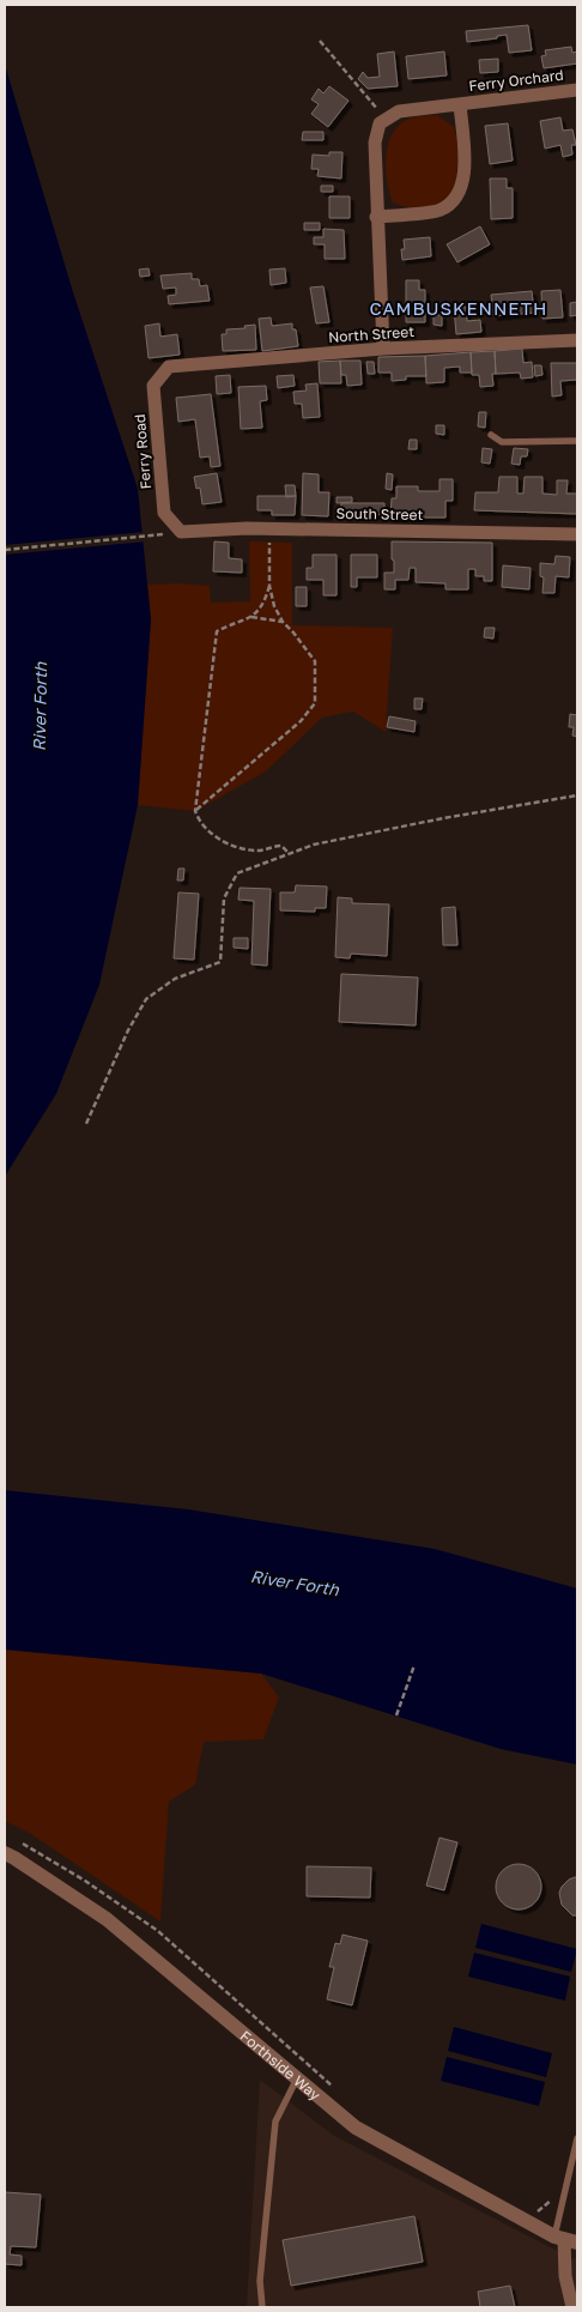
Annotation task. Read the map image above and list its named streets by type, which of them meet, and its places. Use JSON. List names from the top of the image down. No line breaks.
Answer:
{"streets":{"street":["Ferry Orchard","North Street","Ferry Road","South Street","Forthside Way"]},"crossings":[["North Street","Ferry Road"],["Ferry Road","South Street"]],"districts":["CAMBUSKENNETH"],"water":["River Forth"]}
